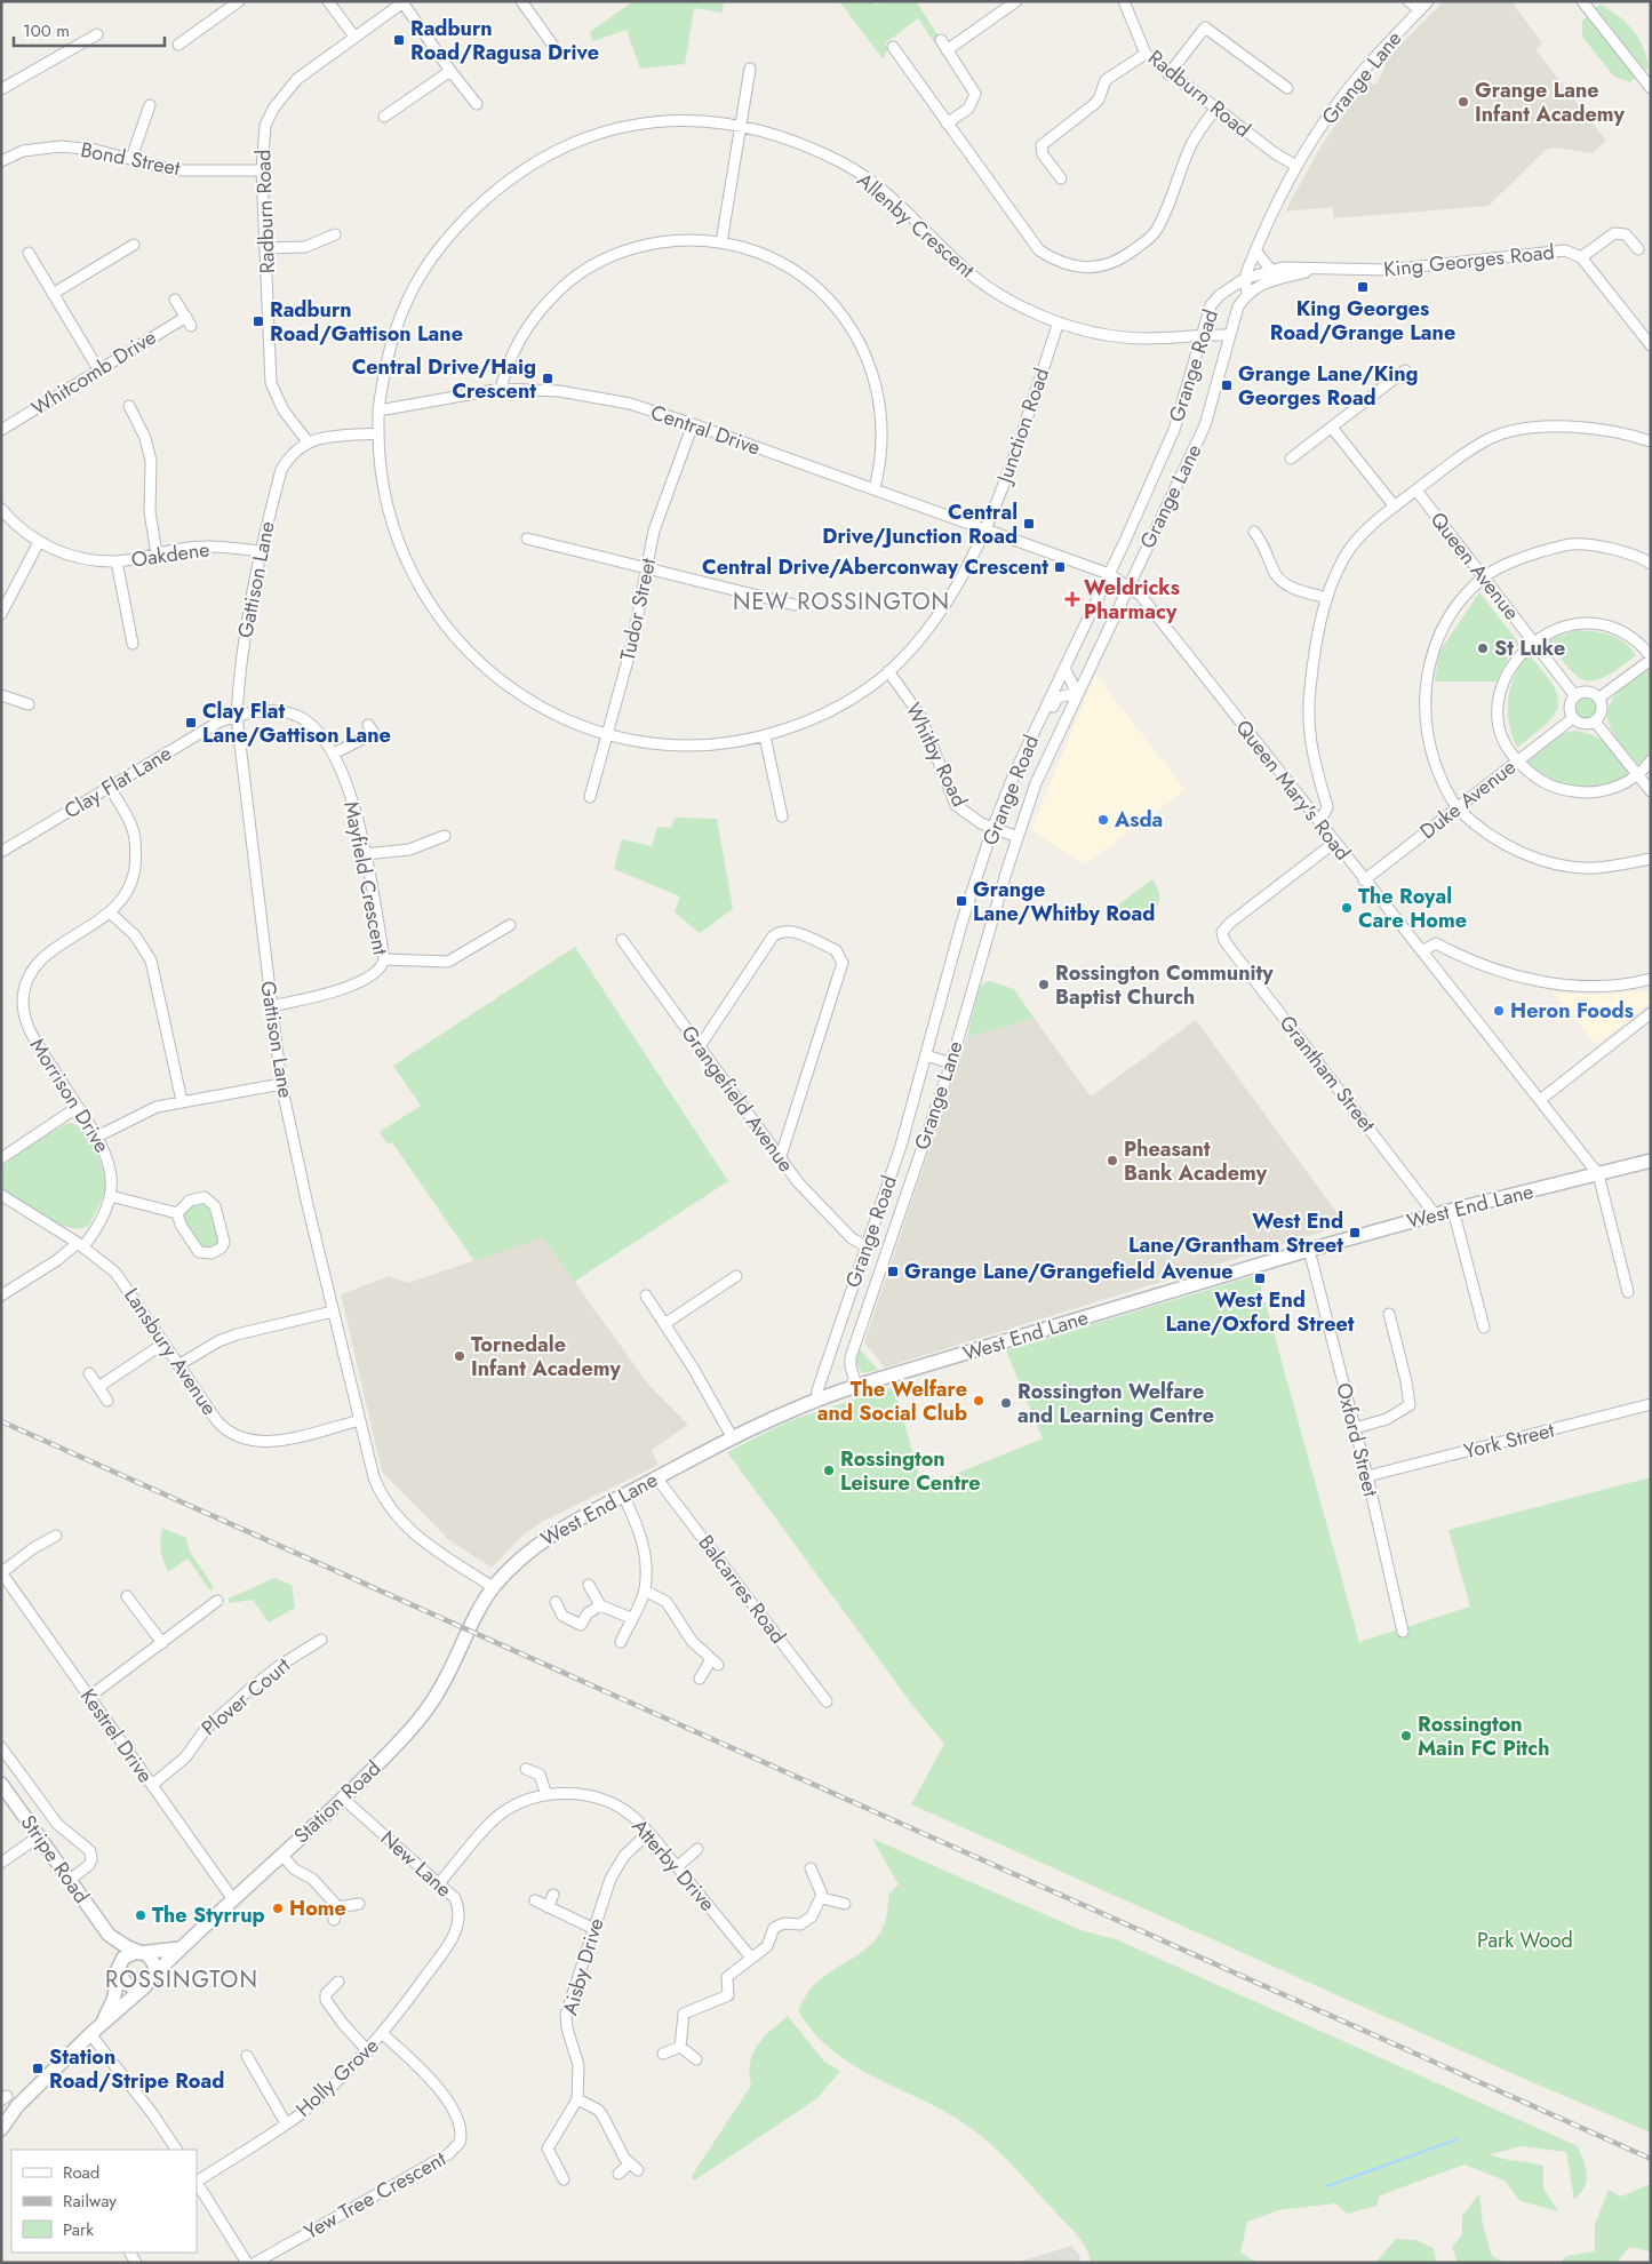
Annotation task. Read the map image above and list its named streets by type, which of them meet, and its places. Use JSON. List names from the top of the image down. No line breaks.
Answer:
{"streets":{"street":["Grange Lane","Radburn Road","Bond Street","Allenby Crescent","King Georges Road","Grange Road","Whitcomb Drive","Junction Road","Central Drive","Oakdene","Queen Avenue","Gattison Lane","Tudor Street","Whitby Road","Clay Flat Lane","Queen Mary's Road","Duke Avenue","Mayfield Crescent","Grantham Street","Morrison Drive","Grangefield Avenue","West End Lane","Lansbury Avenue","Oxford Street","York Street","Balcarres Road","Plover Court","Kestrel Drive","Station Road","Stripe Road","New Lane","Atterby Drive","Aisby Drive","Holly Grove","Yew Tree Crescent"]},"crossings":[["Grange Lane","Radburn Road"],["Grange Lane","Allenby Crescent"],["Grange Lane","Grange Road"],["Grange Lane","Queen Mary's Road"],["Grange Lane","West End Lane"],["Radburn Road","Bond Street"],["Radburn Road","Gattison Lane"],["Allenby Crescent","Grange Road"],["Allenby Crescent","Junction Road"],["Allenby Crescent","Central Drive"],["King Georges Road","Grange Road"],["Grange Road","Central Drive"],["Grange Road","Whitby Road"],["Grange Road","Queen Mary's Road"],["Grange Road","Grangefield Avenue"],["Grange Road","West End Lane"],["Junction Road","Central Drive"],["Junction Road","Tudor Street"],["Junction Road","Whitby Road"],["Central Drive","Tudor Street"],["Central Drive","Queen Mary's Road"],["Oakdene","Gattison Lane"],["Queen Avenue","Duke Avenue"],["Gattison Lane","Clay Flat Lane"],["Gattison Lane","Mayfield Crescent"],["Gattison Lane","West End Lane"],["Gattison Lane","Lansbury Avenue"],["Clay Flat Lane","Mayfield Crescent"],["Clay Flat Lane","Morrison Drive"],["Queen Mary's Road","Duke Avenue"],["Queen Mary's Road","Grantham Street"],["Queen Mary's Road","West End Lane"],["Grantham Street","West End Lane"],["Morrison Drive","Lansbury Avenue"],["West End Lane","Oxford Street"],["West End Lane","Balcarres Road"],["West End Lane","Station Road"],["Oxford Street","York Street"],["Plover Court","Kestrel Drive"],["Kestrel Drive","Station Road"],["Station Road","Stripe Road"],["Station Road","New Lane"],["New Lane","Atterby Drive"],["New Lane","Holly Grove"],["Atterby Drive","Aisby Drive"],["Holly Grove","Yew Tree Crescent"]],"districts":["NEW ROSSINGTON","ROSSINGTON"],"parks":["Park Wood"],"places":{"transit":["Radburn Road/Ragusa Drive","King Georges Road/Grange Lane","Radburn Road/Gattison Lane","Central Drive/Haig Crescent","Grange Lane/King Georges Road","Central Drive/Junction Road","Central Drive/Aberconway Crescent","Clay Flat Lane/Gattison Lane","Grange Lane/Whitby Road","West End Lane/Grantham Street","Grange Lane/Grangefield Avenue","West End Lane/Oxford Street","Station Road/Stripe Road"],"other":["Grange Lane Infant Academy","St Luke","Asda","The Royal Care Home","Rossington Community Baptist Church","Heron Foods","Pheasant Bank Academy","Tornedale Infant Academy","The Welfare and Social Club","Rossington Welfare and Learning Centre","Rossington Leisure Centre","Rossington Main FC Pitch","Home","The Styrrup"],"health":["Weldricks Pharmacy"]},"legend":["Road","Railway","Park"],"scale_bar":"100 m"}
